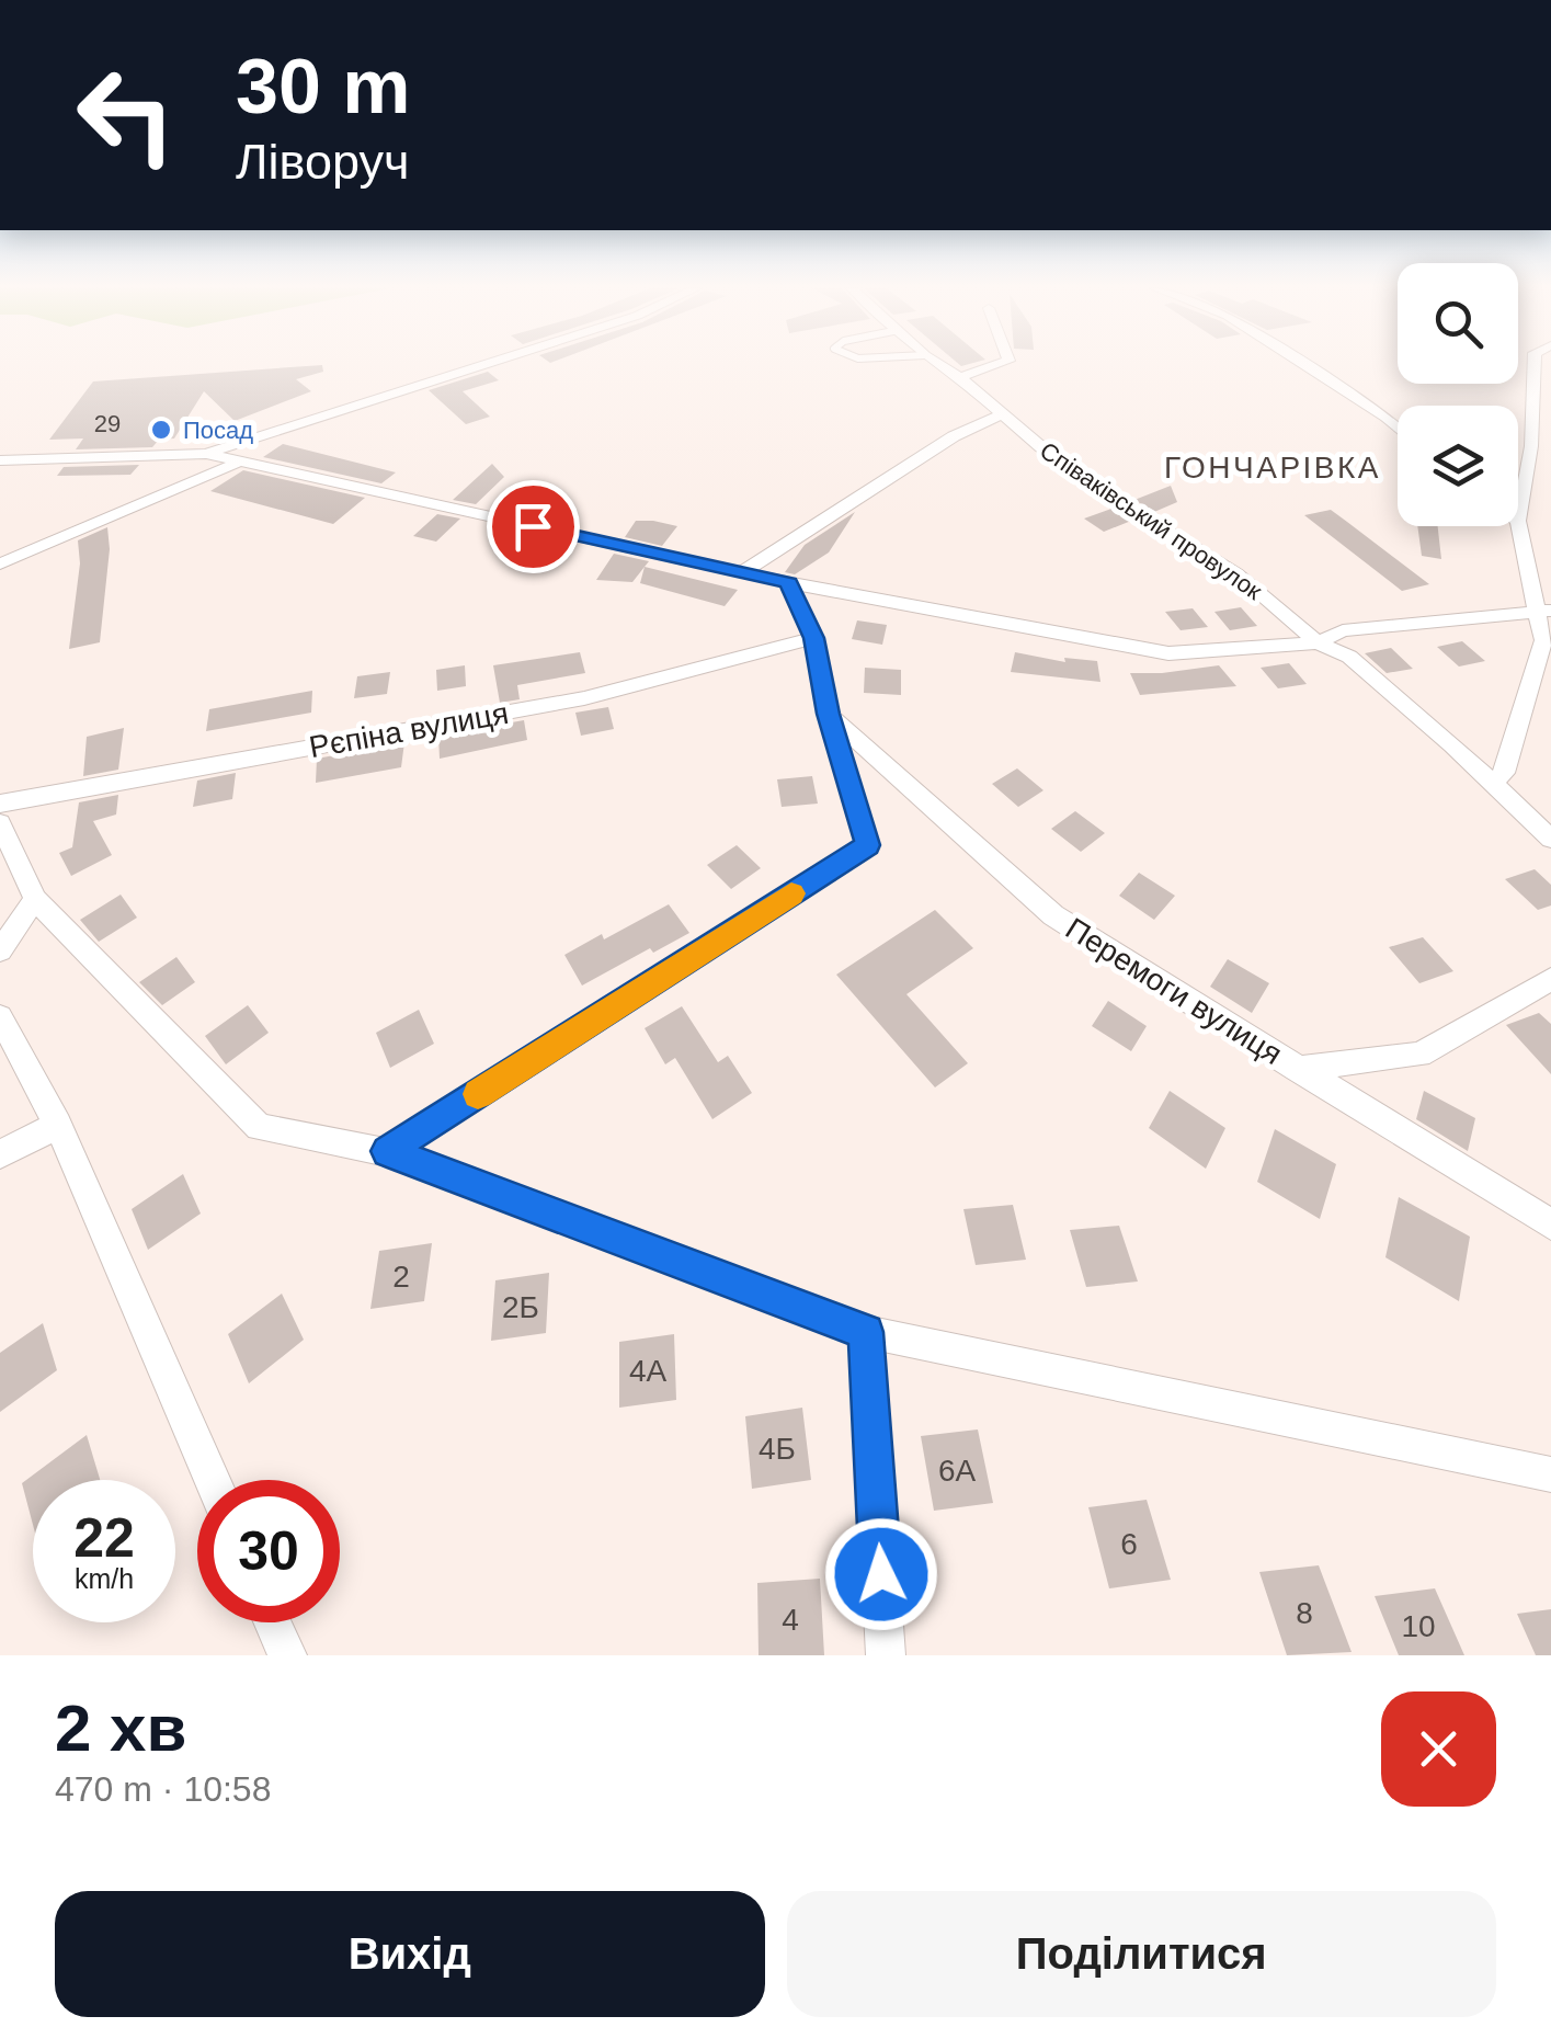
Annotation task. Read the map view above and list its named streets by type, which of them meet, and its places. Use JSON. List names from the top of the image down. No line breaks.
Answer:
{"streets":{"street":["Співаківський провулок","Рєпіна вулиця","Перемоги вулиця"]},"districts":["ГОНЧАРІВКА"],"places":["Посад"],"house_numbers":["29","2","2Б","4А","4Б","6А","6","8","4","10"],"page":{"turn":["30 m","Ліворуч"],"speed":"22 km/h","limit":"30","heading":["2 хв","470 m · 10:58"],"buttons":["Вихід","Поділитися"]}}
